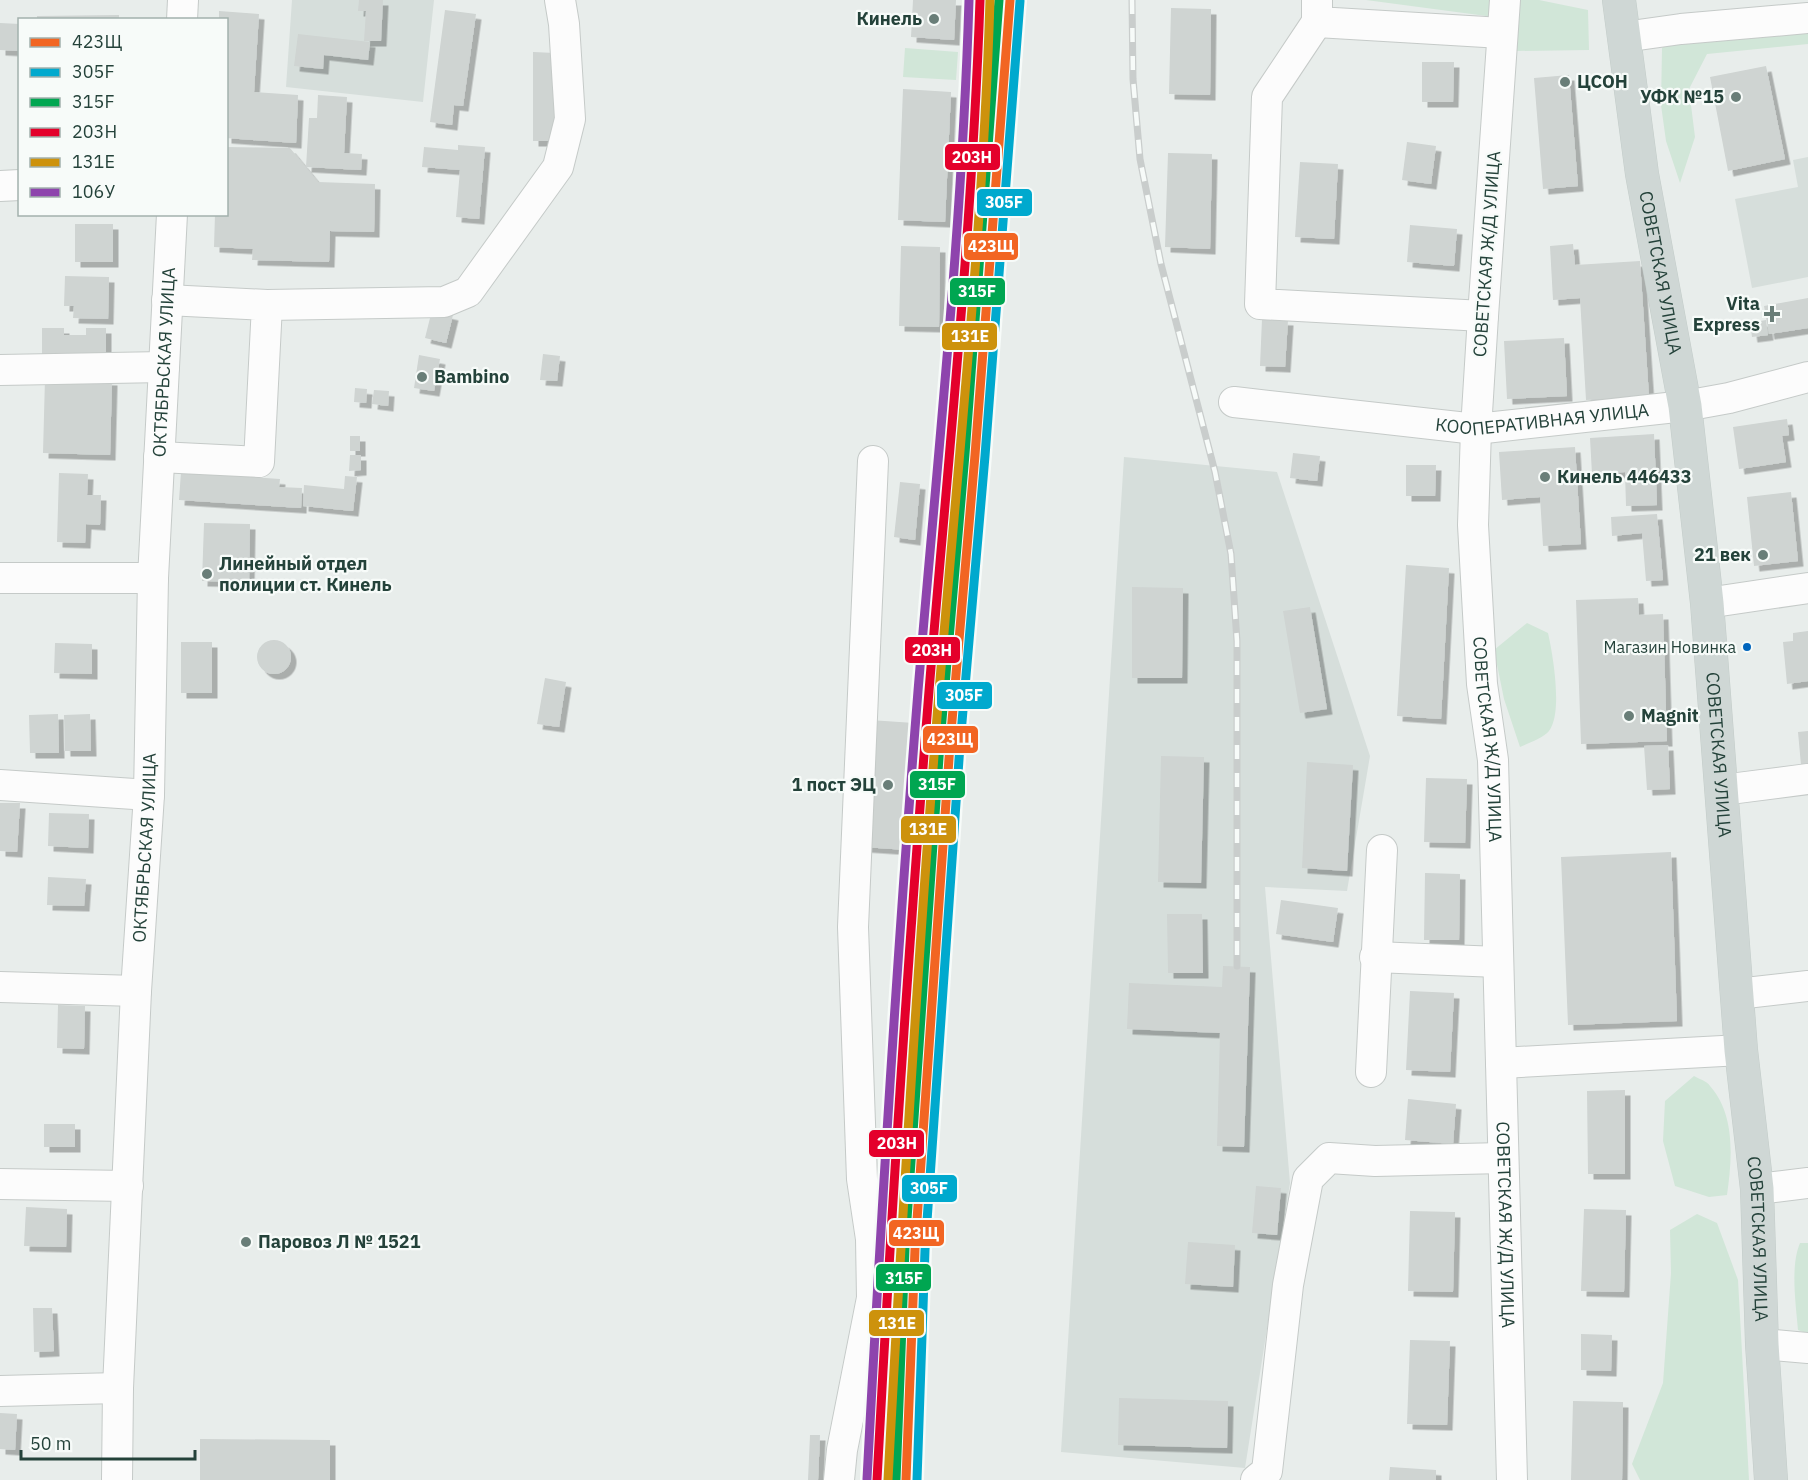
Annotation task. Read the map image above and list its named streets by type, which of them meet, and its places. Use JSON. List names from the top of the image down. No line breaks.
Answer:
{"streets":{"main road":["СОВЕТСКАЯ УЛИЦА"],"street":["СОВЕТСКАЯ Ж/Д УЛИЦА","ОКТЯБРЬСКАЯ УЛИЦА","КООПЕРАТИВНАЯ УЛИЦА"]},"crossings":[["СОВЕТСКАЯ Ж/Д УЛИЦА","КООПЕРАТИВНАЯ УЛИЦА"],["СОВЕТСКАЯ УЛИЦА","КООПЕРАТИВНАЯ УЛИЦА"]],"places":{"other":["Кинель","ЦСОН","УФК №15","Bambino","Кинель 446433","21 век","Линейный отдел полиции ст. Кинель","Магазин Новинка","Magnit","1 пост ЭЦ","Паровоз Л № 1521"],"health":["Vita Express"]},"lines":["transit line 423Щ","transit line 315F","transit line 203Н","transit line 131Е","transit line 106У","transit line 305F"],"legend":["423Щ","305F","315F","203Н","131Е","106У"],"scale_bar":"50 m"}
